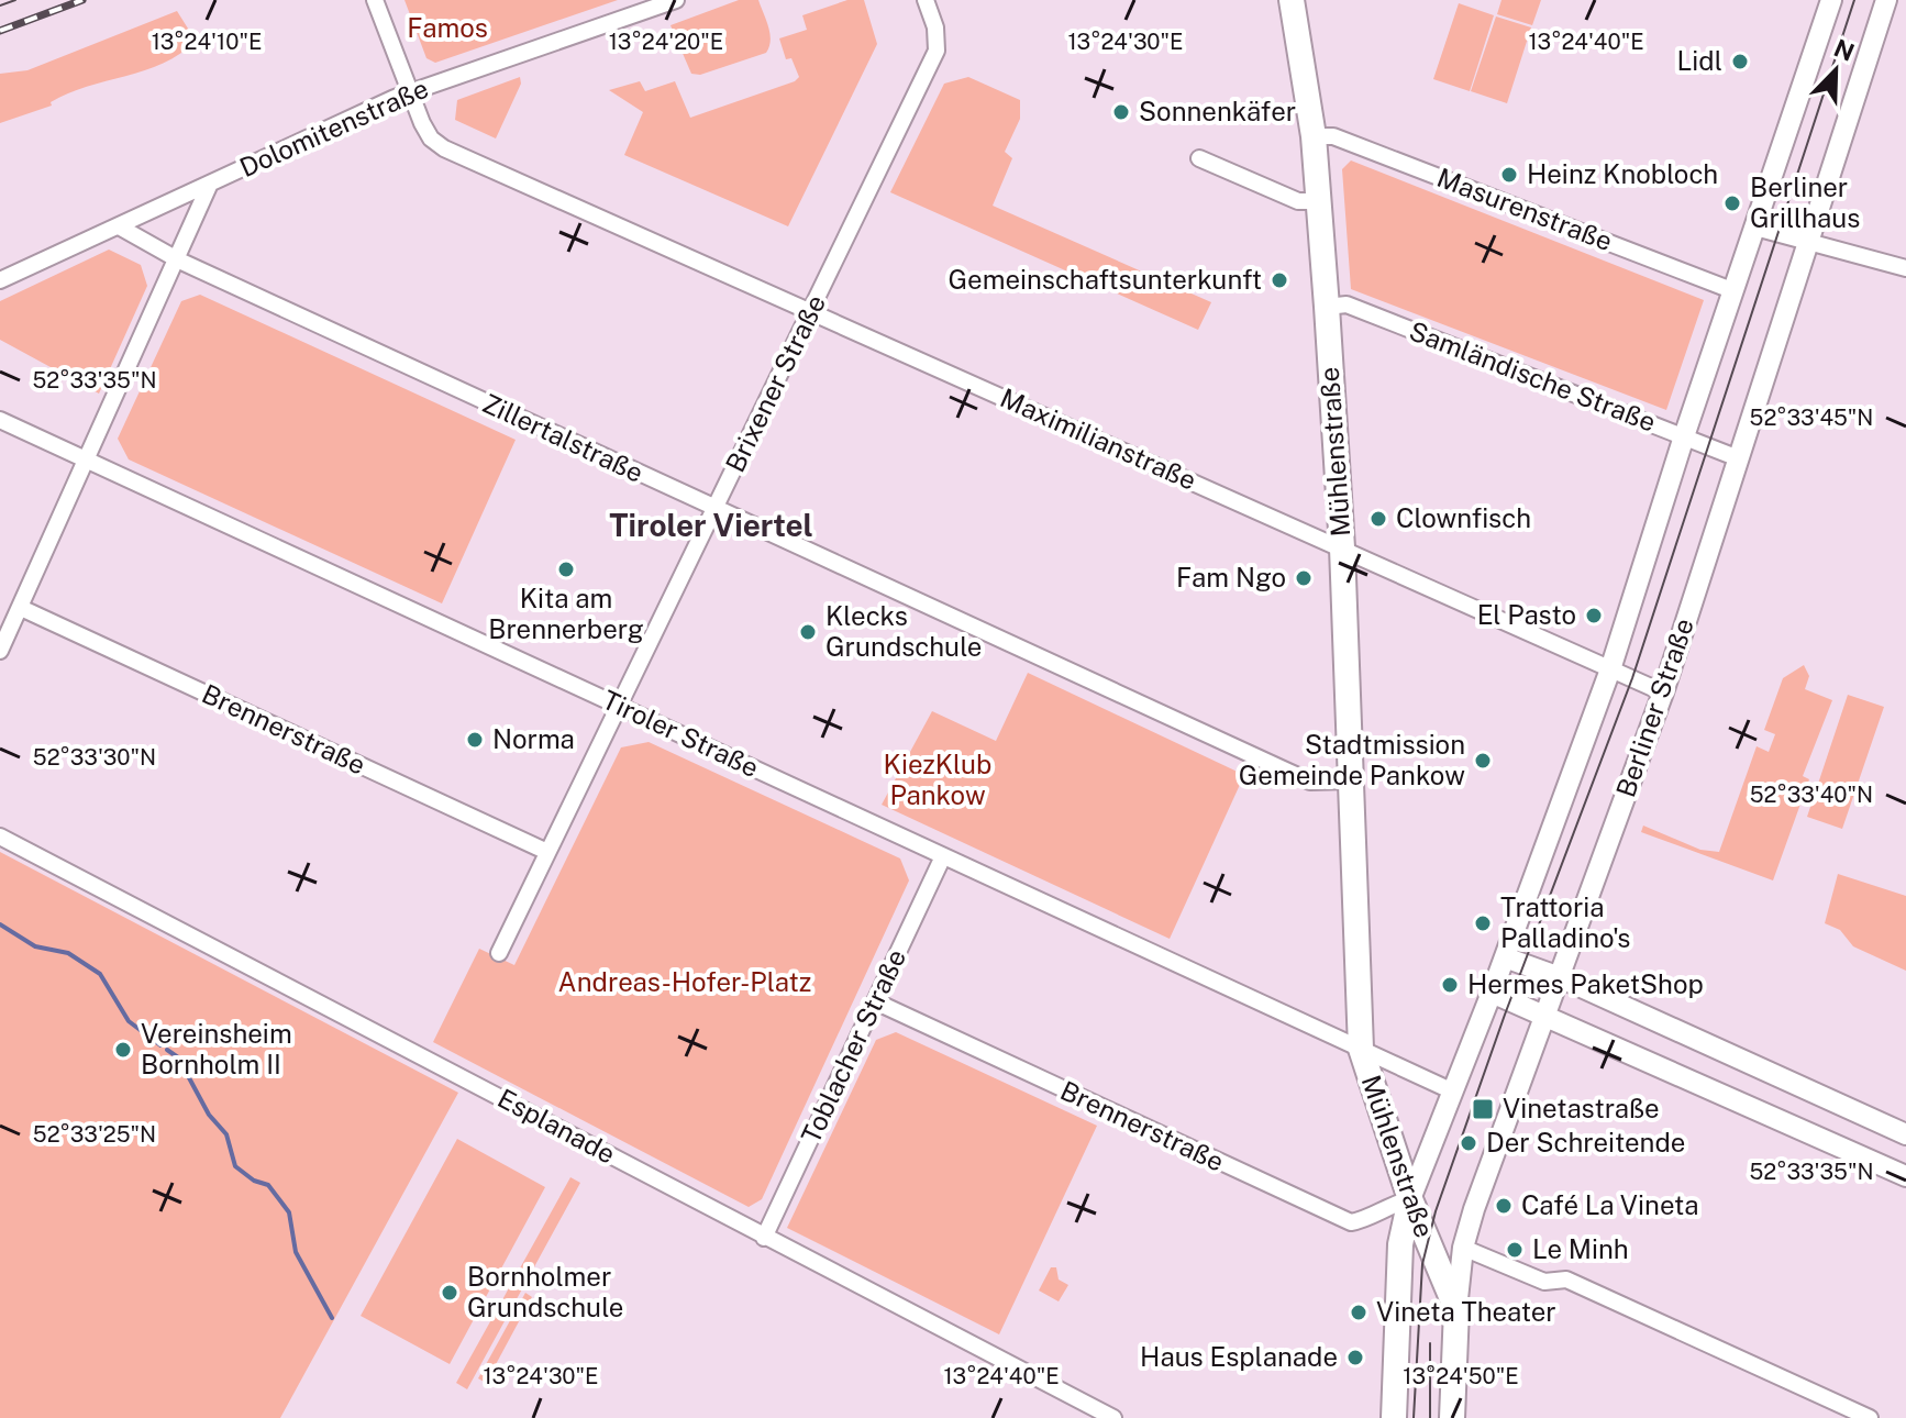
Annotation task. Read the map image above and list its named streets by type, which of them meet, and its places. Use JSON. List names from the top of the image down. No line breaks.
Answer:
{"streets":{"main road":["Mühlenstraße","Berliner Straße"],"street":["Dolomitenstraße","Masurenstraße","Samländische Straße","Brixener Straße","Zillertalstraße","Maximilianstraße","Brennerstraße","Tiroler Straße","Toblacher Straße","Esplanade"]},"crossings":[["Dolomitenstraße","Zillertalstraße"],["Dolomitenstraße","Maximilianstraße"],["Masurenstraße","Mühlenstraße"],["Masurenstraße","Berliner Straße"],["Samländische Straße","Mühlenstraße"],["Samländische Straße","Berliner Straße"],["Brixener Straße","Zillertalstraße"],["Brixener Straße","Maximilianstraße"],["Brixener Straße","Brennerstraße"],["Brixener Straße","Tiroler Straße"],["Zillertalstraße","Mühlenstraße"],["Maximilianstraße","Mühlenstraße"],["Maximilianstraße","Berliner Straße"],["Mühlenstraße","Berliner Straße"],["Mühlenstraße","Brennerstraße"],["Mühlenstraße","Tiroler Straße"],["Berliner Straße","Brennerstraße"],["Brennerstraße","Toblacher Straße"],["Tiroler Straße","Toblacher Straße"],["Toblacher Straße","Esplanade"]],"districts":["Tiroler Viertel"],"parks":["Famos","KiezKlub Pankow","Andreas-Hofer-Platz"],"places":{"other":["Lidl","Sonnenkäfer","Heinz Knobloch","Berliner Grillhaus","Gemeinschaftsunterkunft","Clownfisch","Kita am Brennerberg","Fam Ngo","El Pasto","Klecks Grundschule","Norma","Stadtmission Gemeinde Pankow","Trattoria Palladino's","Hermes PaketShop","Vereinsheim Bornholm II","Der Schreitende","Café La Vineta","Le Minh","Bornholmer Grundschule","Vineta Theater","Haus Esplanade"],"transit":["Vinetastraße"]},"north":"top right","coordinates":["13°24'10\"E","13°24'20\"E","13°24'30\"E","13°24'40\"E","52°33'35\"N","52°33'45\"N","52°33'30\"N","52°33'40\"N","52°33'25\"N","13°24'50\"E"]}
